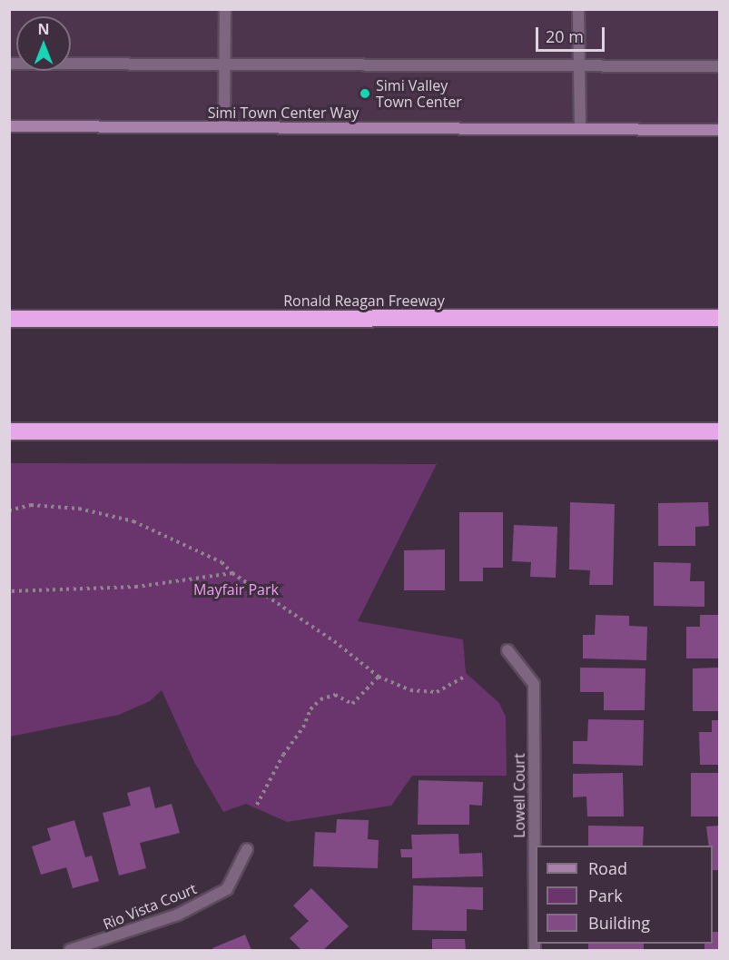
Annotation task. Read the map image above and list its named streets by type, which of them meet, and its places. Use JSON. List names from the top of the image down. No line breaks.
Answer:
{"streets":{"highway":["Ronald Reagan Freeway"],"street":["Simi Town Center Way","Lowell Court","Rio Vista Court"]},"parks":["Mayfair Park"],"places":["Simi Valley Town Center"],"legend":["Road","Park","Building"],"scale_bar":"20 m","north":"top"}
